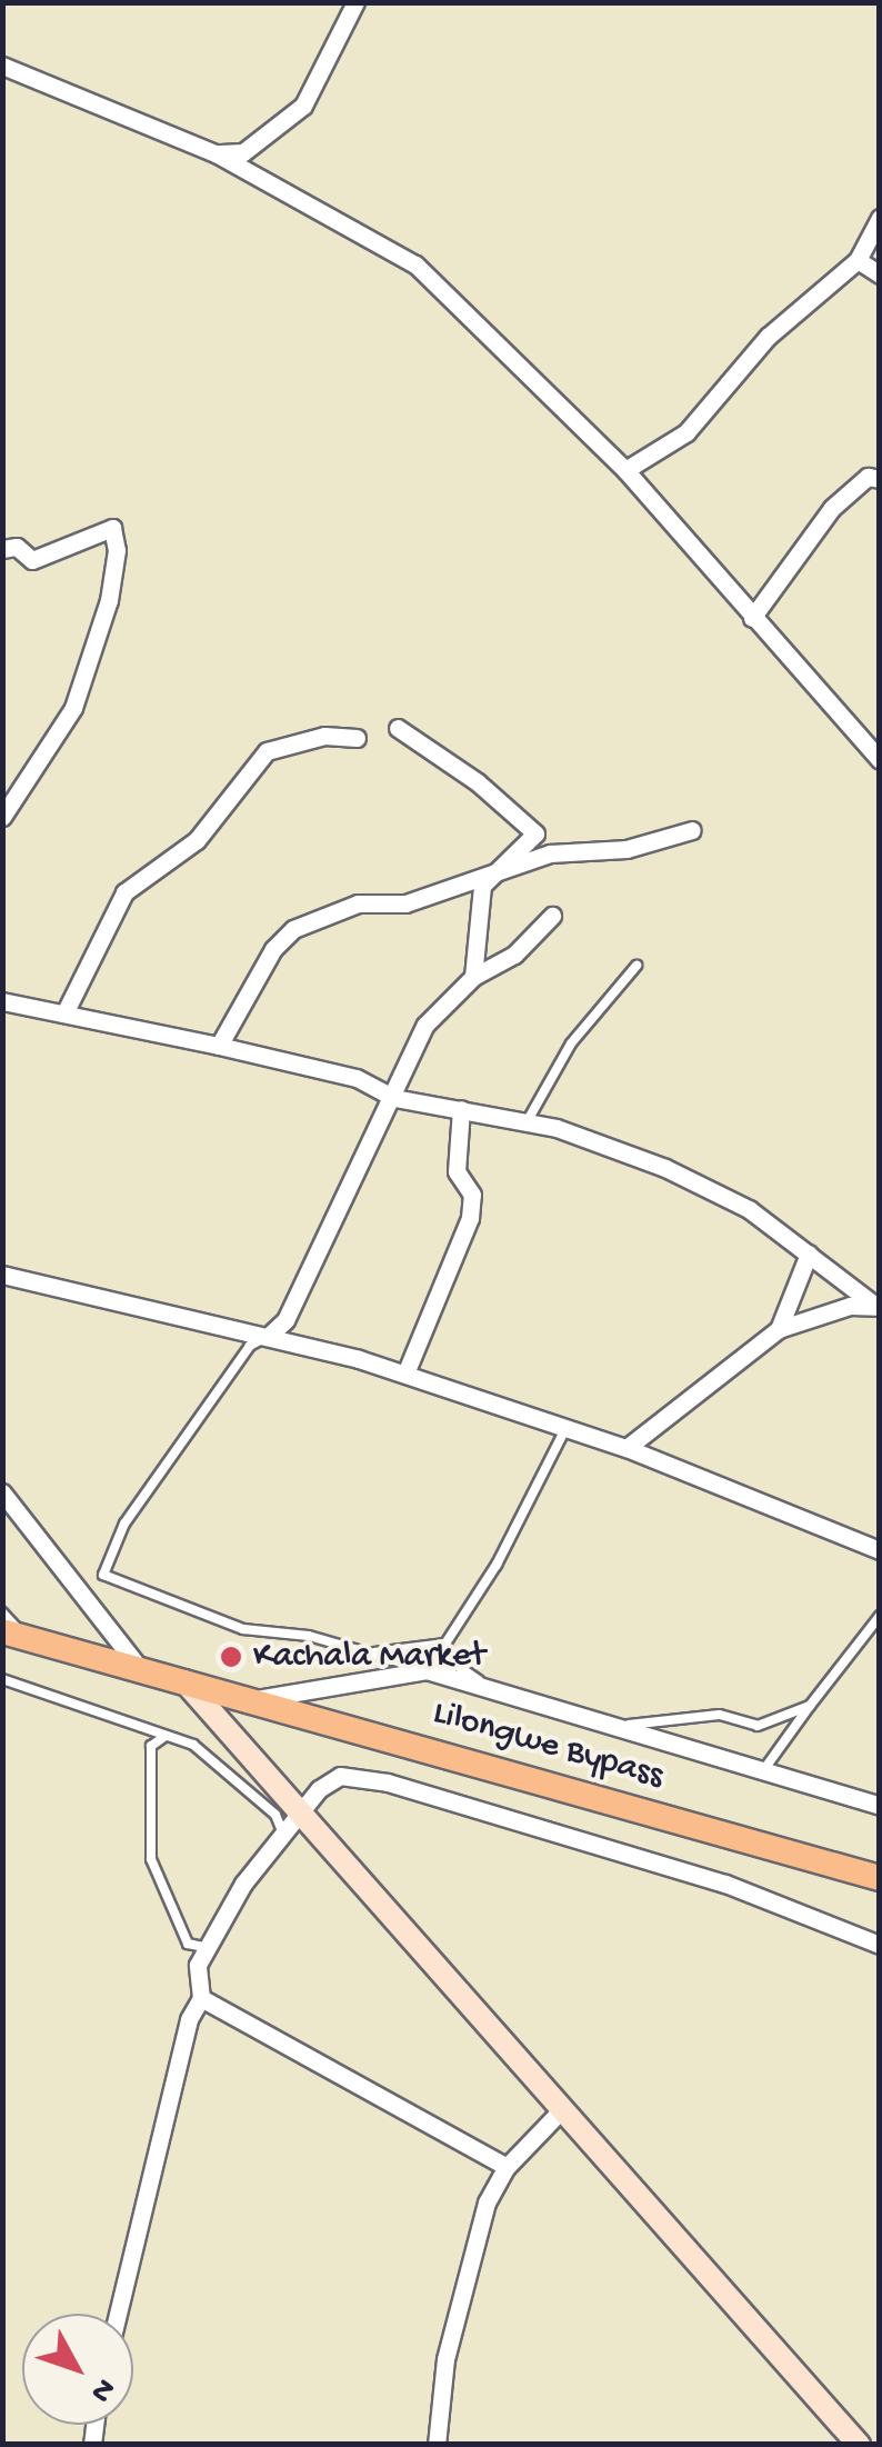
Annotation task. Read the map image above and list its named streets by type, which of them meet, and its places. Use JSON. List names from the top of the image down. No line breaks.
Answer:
{"streets":{"main road":["Lilongwe Bypass"]},"places":["Kachala Market"],"north":"bottom right"}
